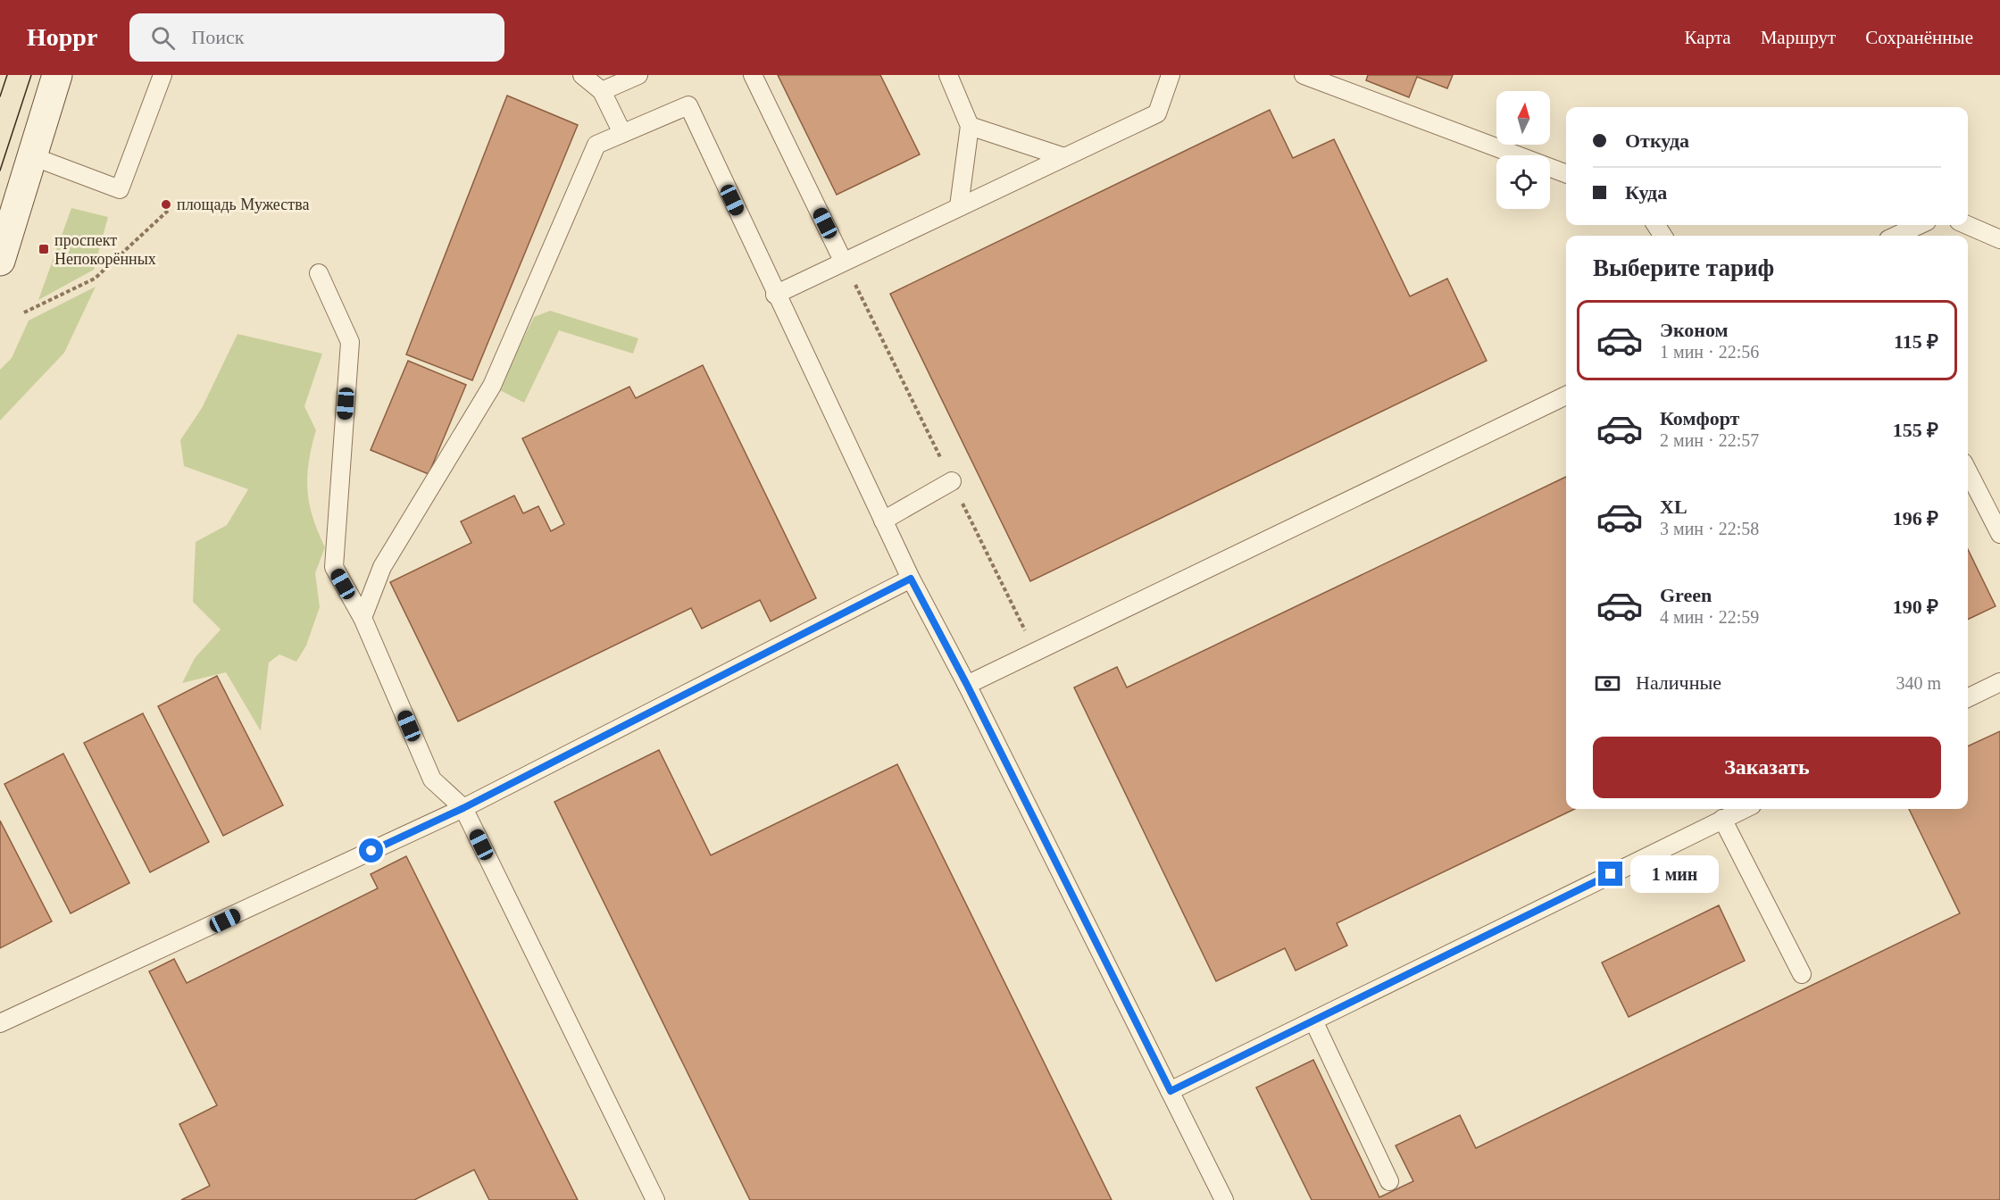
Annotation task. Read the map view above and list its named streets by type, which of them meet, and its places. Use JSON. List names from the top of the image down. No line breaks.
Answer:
{"places":{"other":["площадь Мужества"],"transit":["проспект Непокорённых"]},"north":"top","page":{"header":"Hoppr","search":"Поиск","nav":["Карта","Маршрут","Сохранённые"],"banner":["Откуда","Куда"],"heading":"Выберите тариф","list":[{"name":"Эконом","note":"1 мин · 22:56","value":"115 ₽"},{"name":"Комфорт","note":"2 мин · 22:57","value":"155 ₽"},{"name":"XL","note":"3 мин · 22:58","value":"196 ₽"},{"name":"Green","note":"4 мин · 22:59","value":"190 ₽"}],"pay":["Наличные","340 m"],"buttons":"Заказать","bubble":"1 мин"}}
